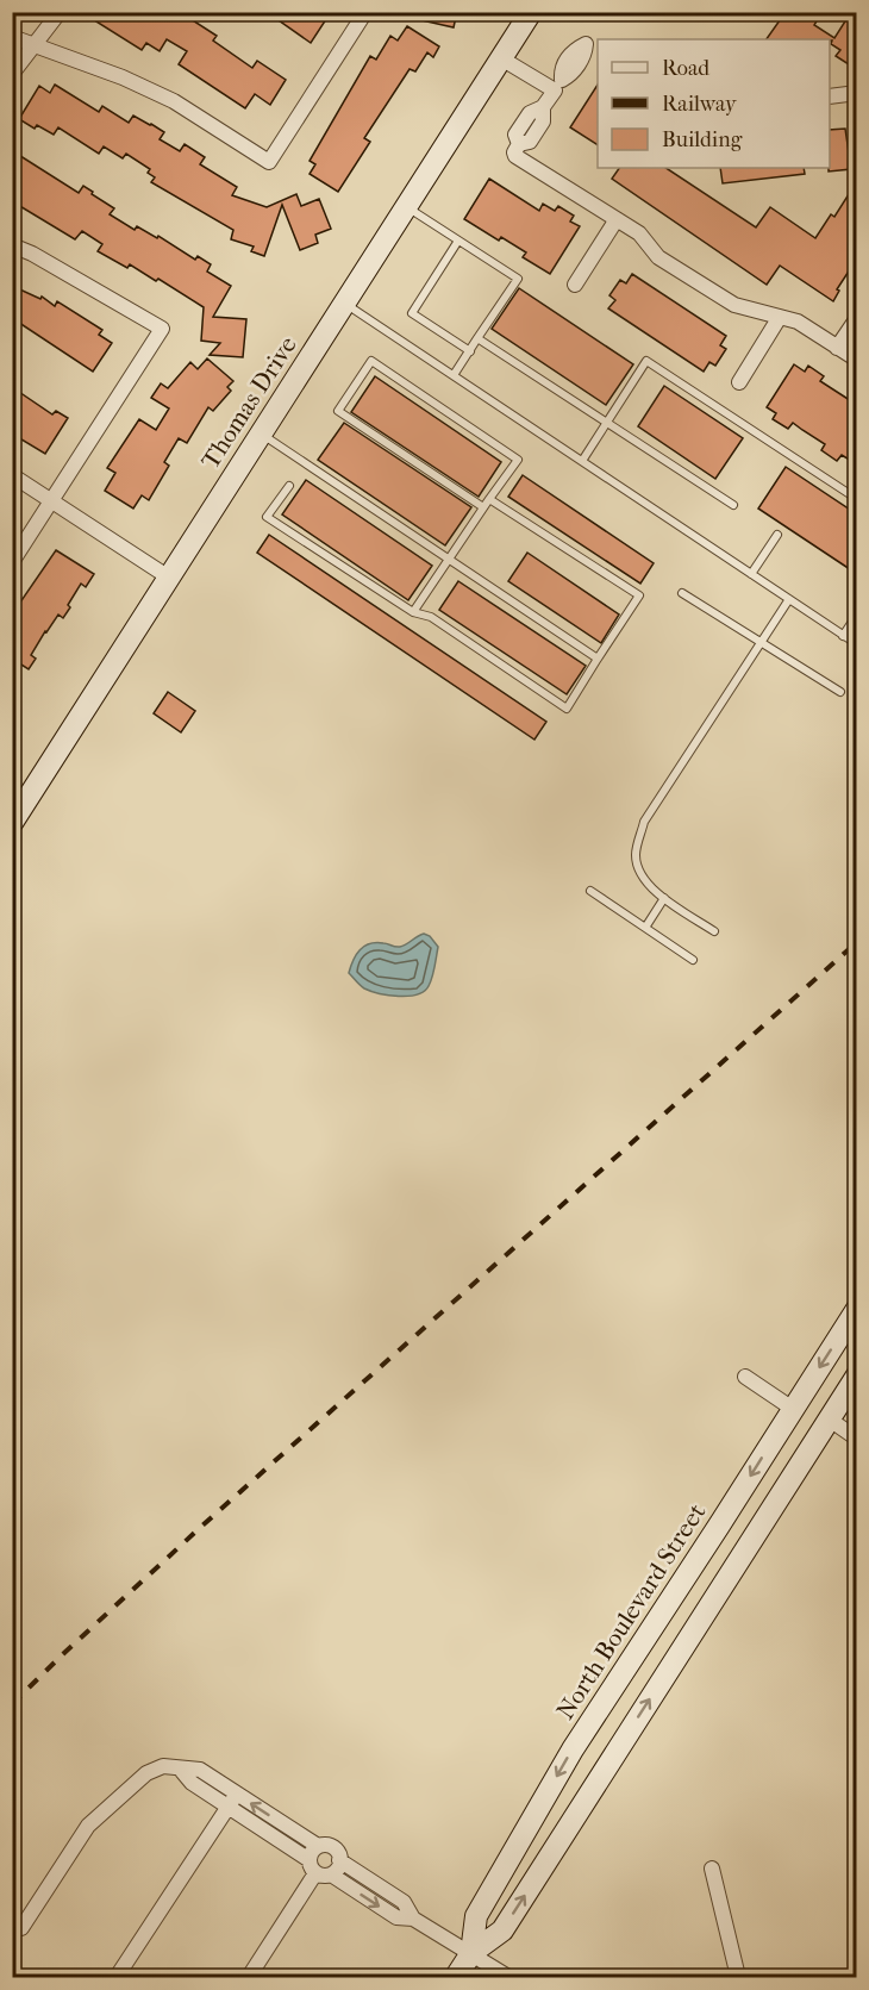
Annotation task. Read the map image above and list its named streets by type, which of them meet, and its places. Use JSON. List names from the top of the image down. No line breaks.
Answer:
{"streets":{"main road":["Thomas Drive","North Boulevard Street"]},"legend":["Road","Railway","Building"]}
